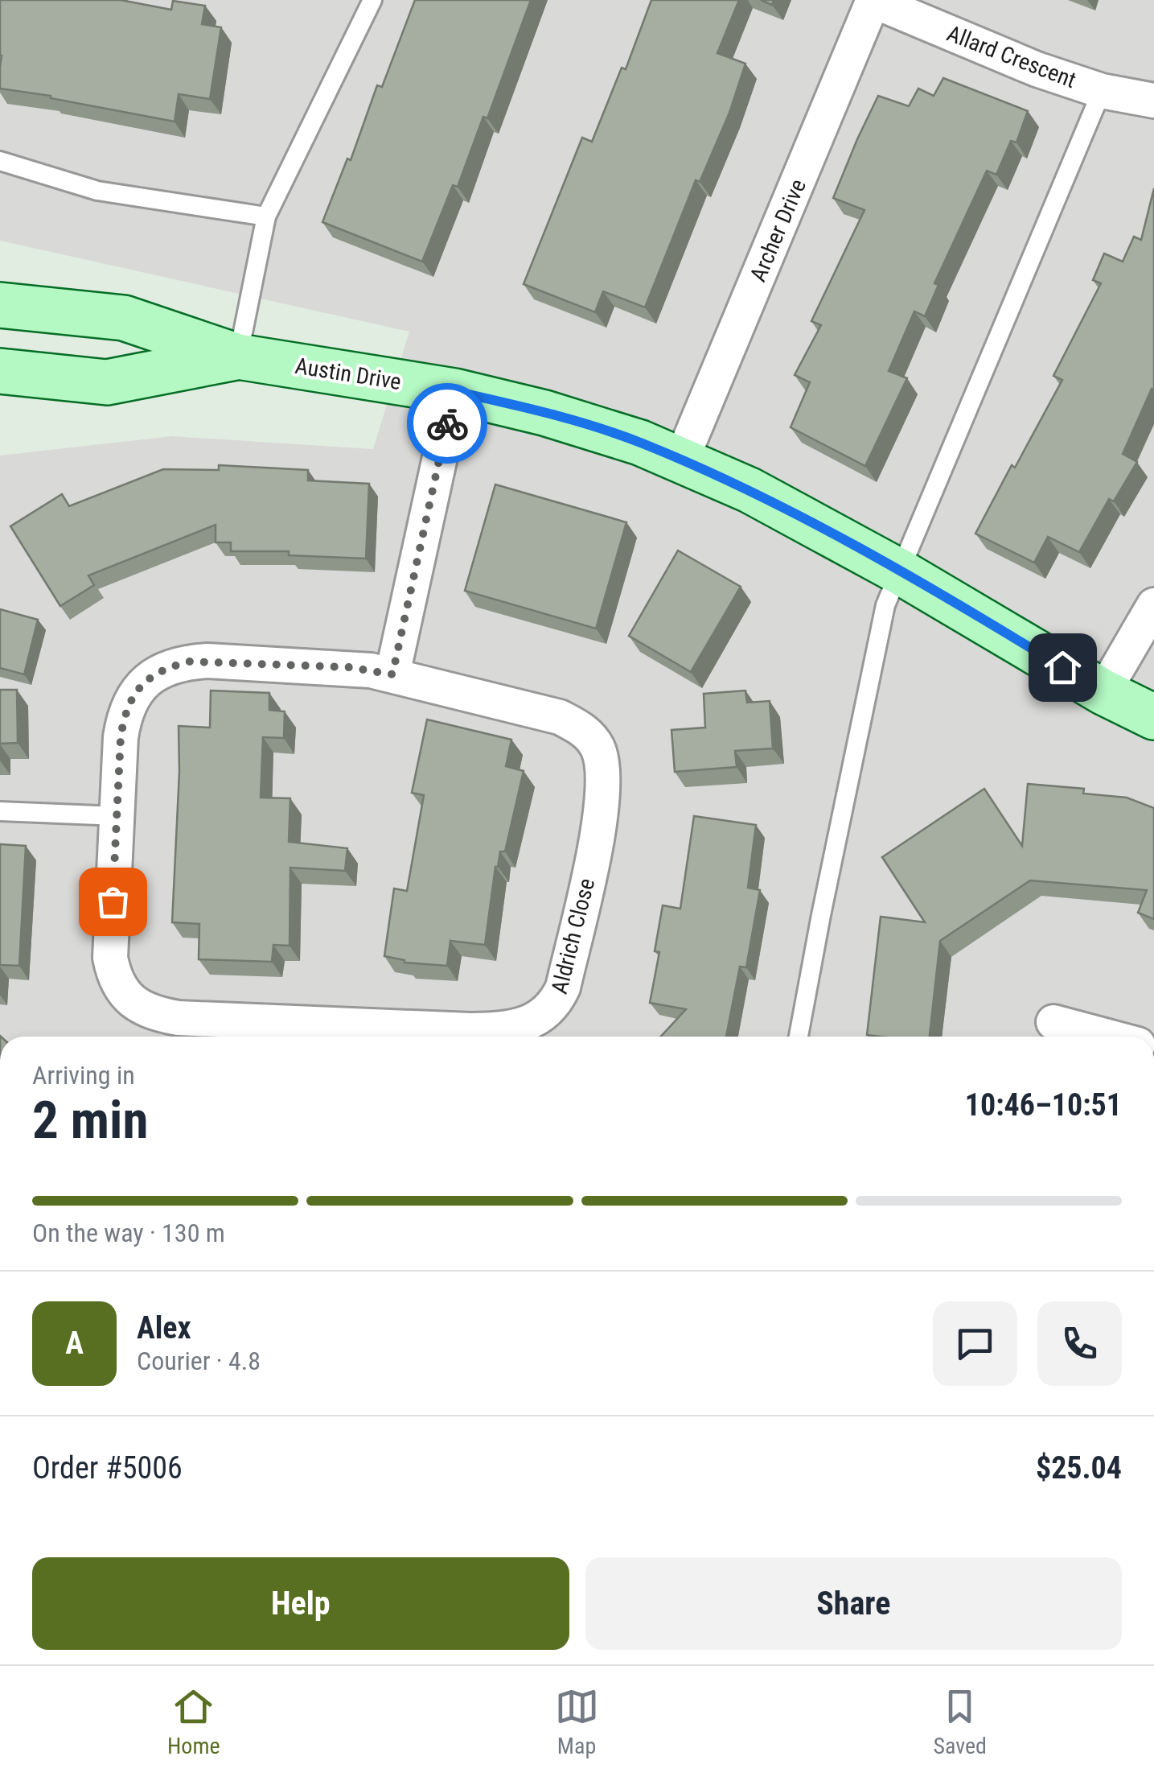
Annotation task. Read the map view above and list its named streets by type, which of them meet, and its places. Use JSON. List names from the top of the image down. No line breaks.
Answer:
{"streets":{"street":["Allard Crescent","Archer Drive","Austin Drive","Aldrich Close"]},"crossings":[["Allard Crescent","Archer Drive"],["Archer Drive","Austin Drive"]],"page":{"heading":["2 min","Arriving in","10:46–10:51"],"panel":["Alex","Courier · 4.8","Order #5006","$25.04"],"bar":"On the way · 130 m","round":"A","buttons":["Help","Share"],"tabs":["Home","Map","Saved"]}}
